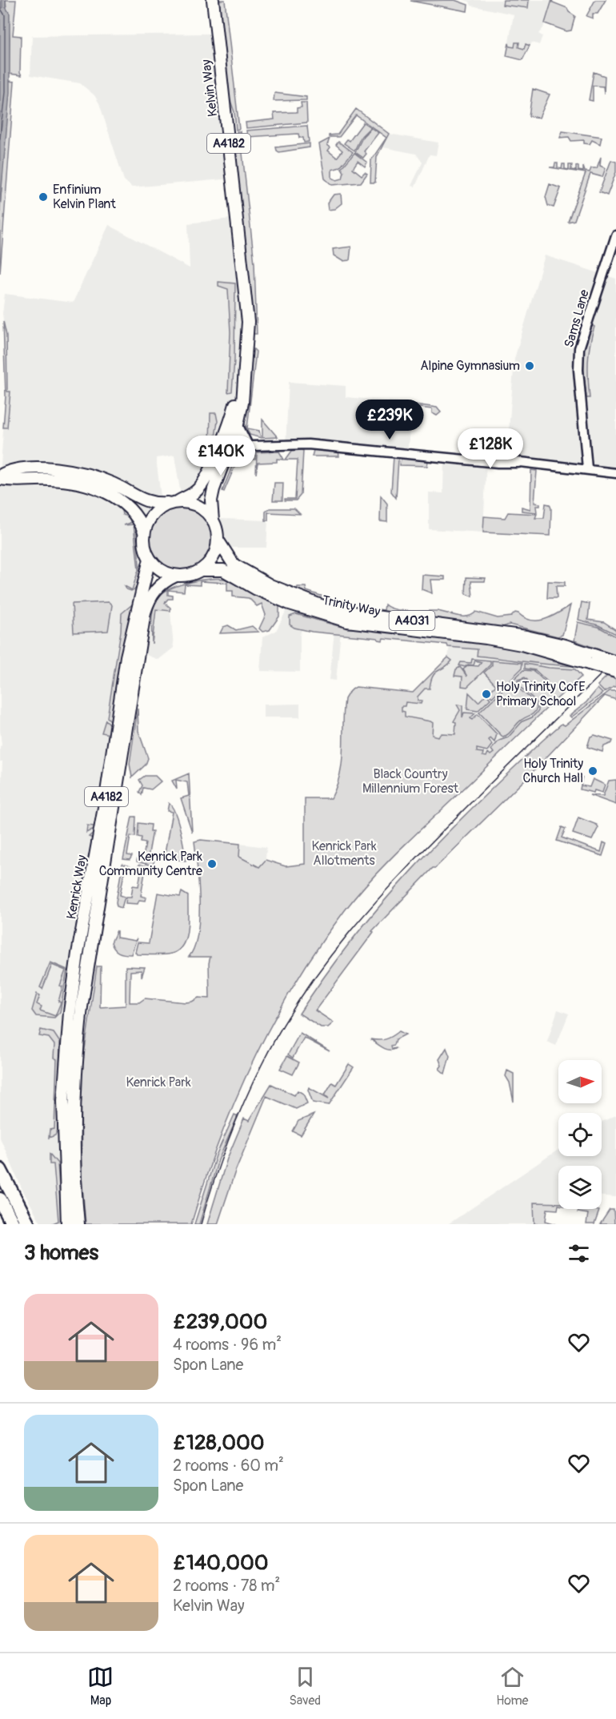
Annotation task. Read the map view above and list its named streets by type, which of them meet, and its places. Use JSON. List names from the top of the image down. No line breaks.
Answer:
{"streets":{"main road":["Kelvin Way","A4182","Trinity Way","A4031","Kenrick Way"],"street":["Sams Lane"]},"crossings":[["Kelvin Way","A4182"],["Kelvin Way","Trinity Way"],["Kelvin Way","Kenrick Way"],["A4182","Trinity Way"],["A4182","Kenrick Way"],["Trinity Way","Kenrick Way"]],"parks":["Black Country Millennium Forest","Kenrick Park Allotments","Kenrick Park"],"places":["Enfinium Kelvin Plant","Alpine Gymnasium","Holy Trinity CofE Primary School","Holy Trinity Church Hall","Kenrick Park Community Centre"],"north":"right","page":{"price":["£239K","£128K","£140K"],"heading":"3 homes","list":[{"name":"£239,000","note":"4 rooms · 96 m² · Spon Lane"},{"name":"£128,000","note":"2 rooms · 60 m² · Spon Lane"},{"name":"£140,000","note":"2 rooms · 78 m² · Kelvin Way"}],"tabs":["Map","Saved","Home"]}}
